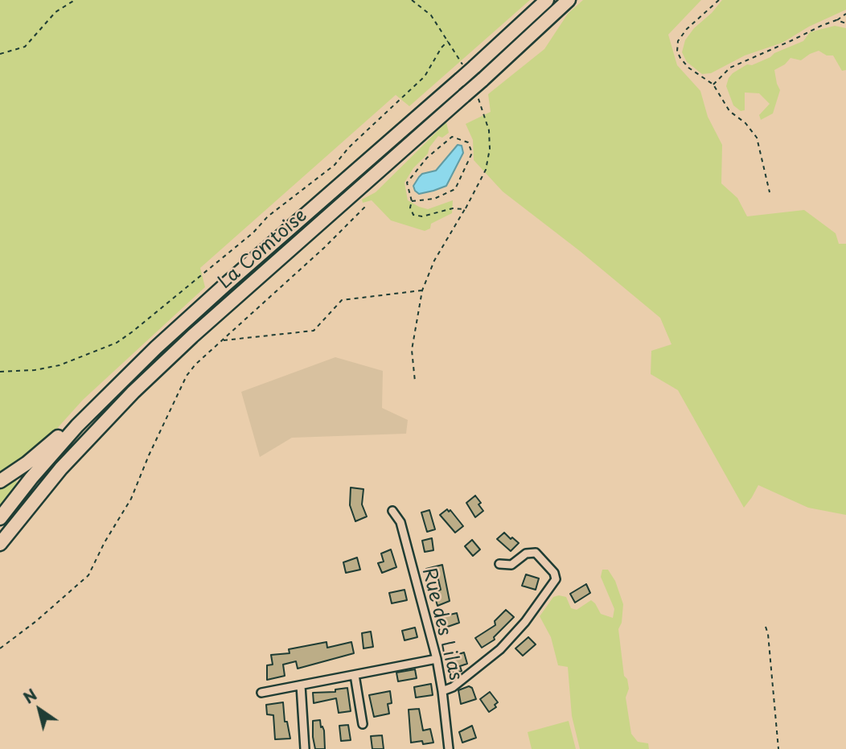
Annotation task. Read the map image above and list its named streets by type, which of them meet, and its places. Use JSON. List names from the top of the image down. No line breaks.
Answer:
{"streets":{"highway":["La Comtoise"],"street":["Rue des Lilas"]},"north":"top left"}
